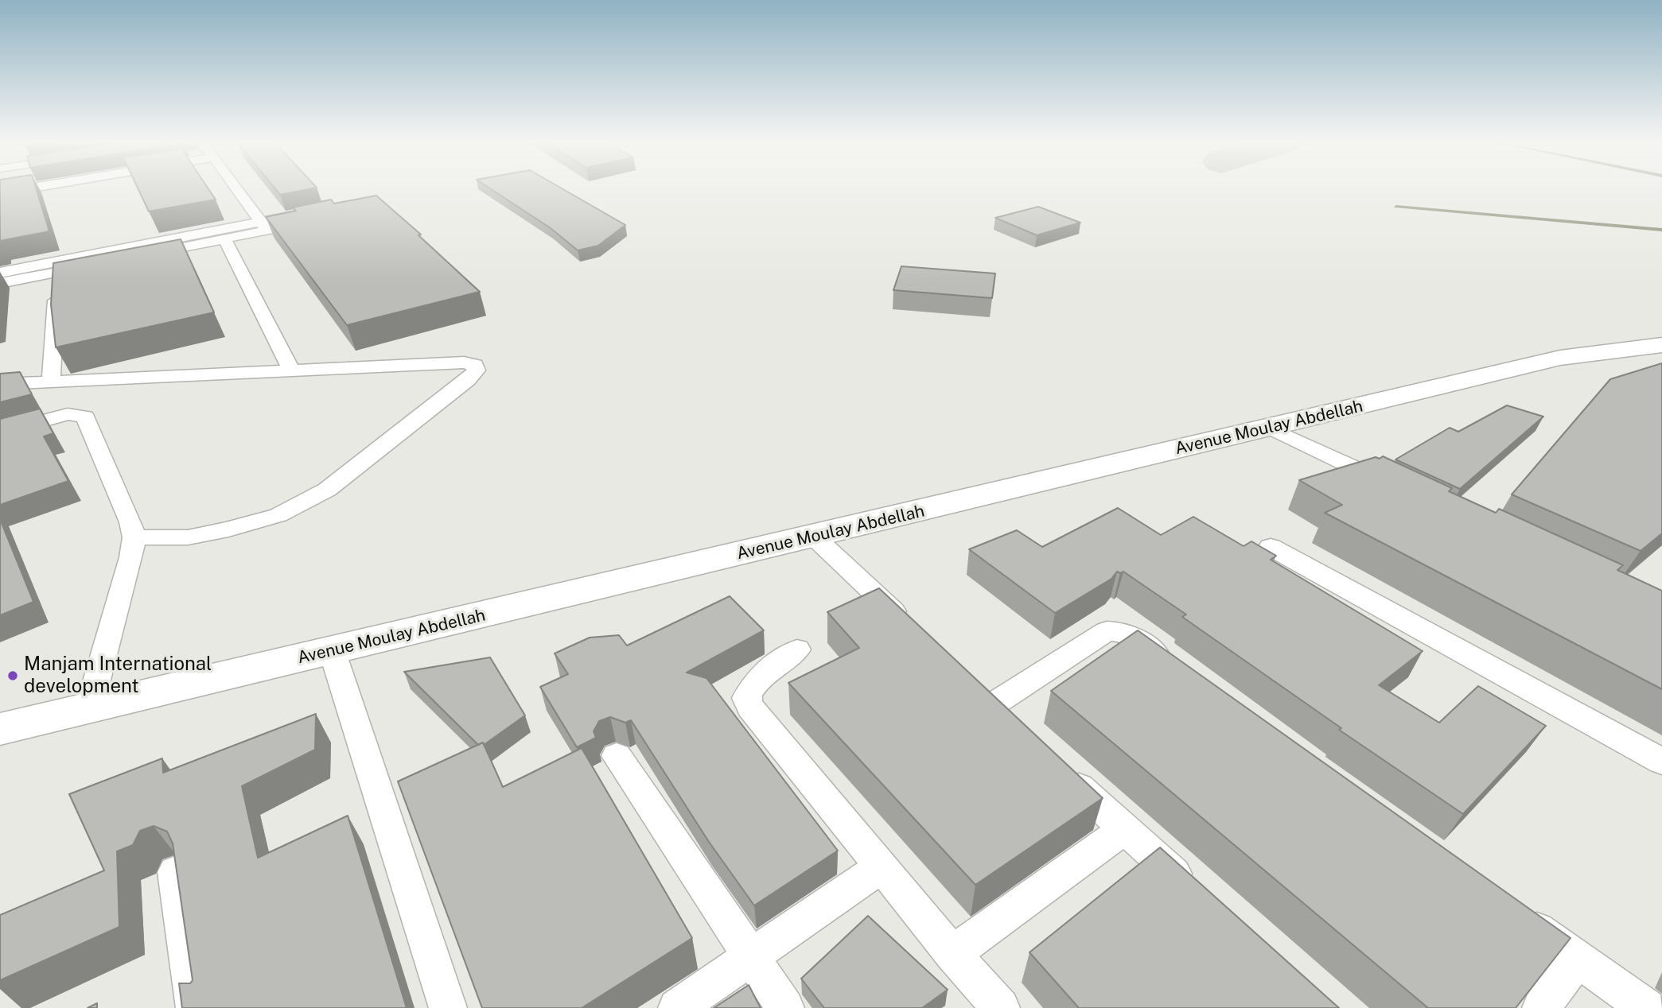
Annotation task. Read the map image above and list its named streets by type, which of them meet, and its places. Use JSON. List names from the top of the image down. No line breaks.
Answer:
{"streets":{"main road":["Avenue Moulay Abdellah"]},"places":["Manjam International development"]}
